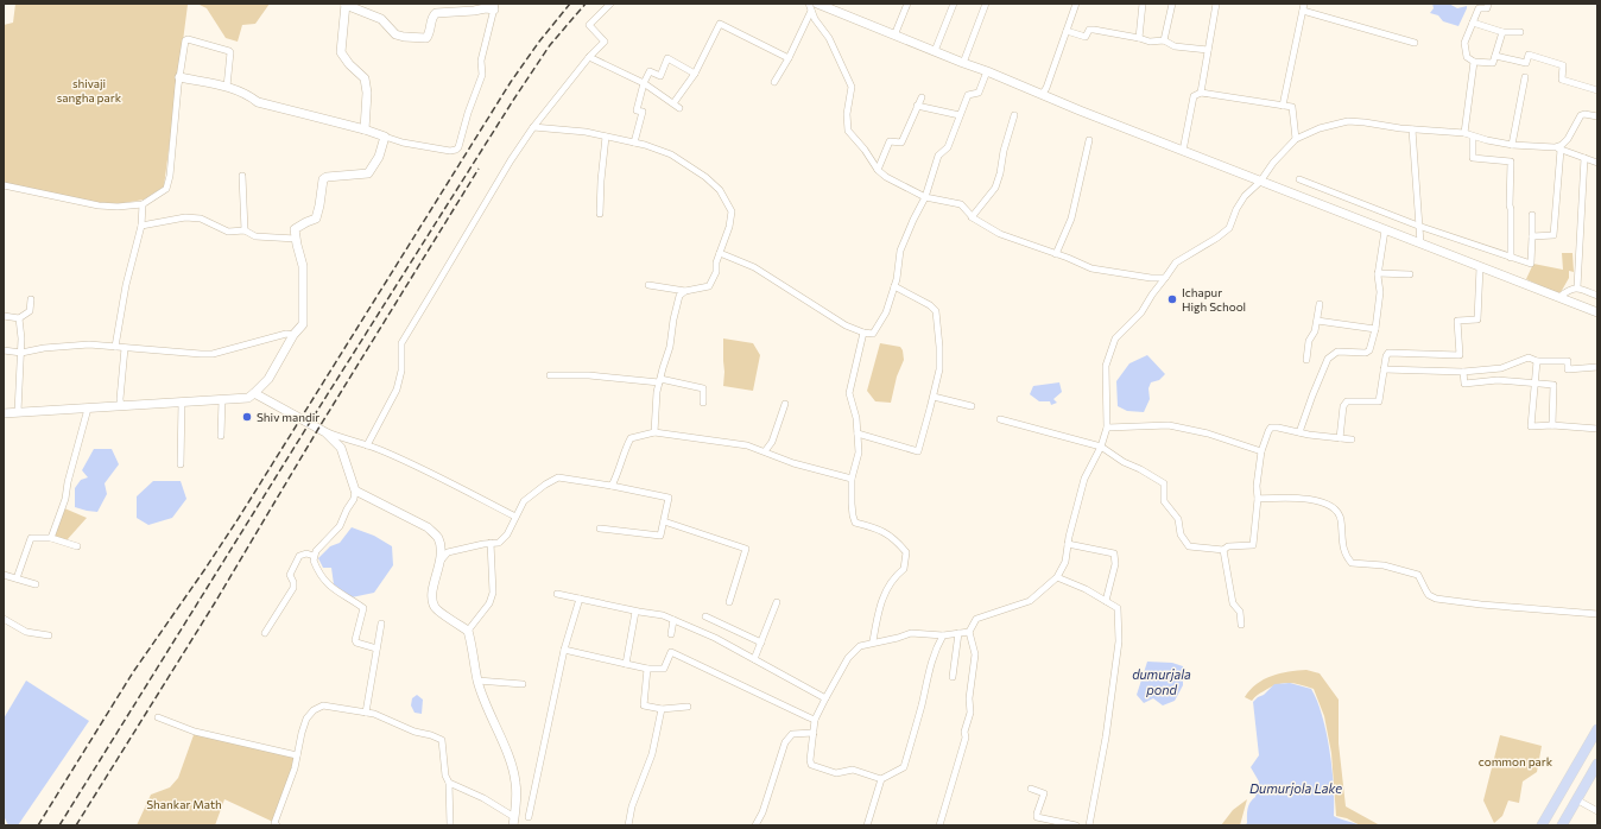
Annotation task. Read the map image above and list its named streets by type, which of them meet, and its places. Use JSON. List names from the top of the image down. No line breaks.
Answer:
{"water":["dumurjala pond","Dumurjola Lake"],"parks":["shivaji sangha park","common park","Shankar Math"],"places":["Ichapur High School","Shiv mandir"]}
